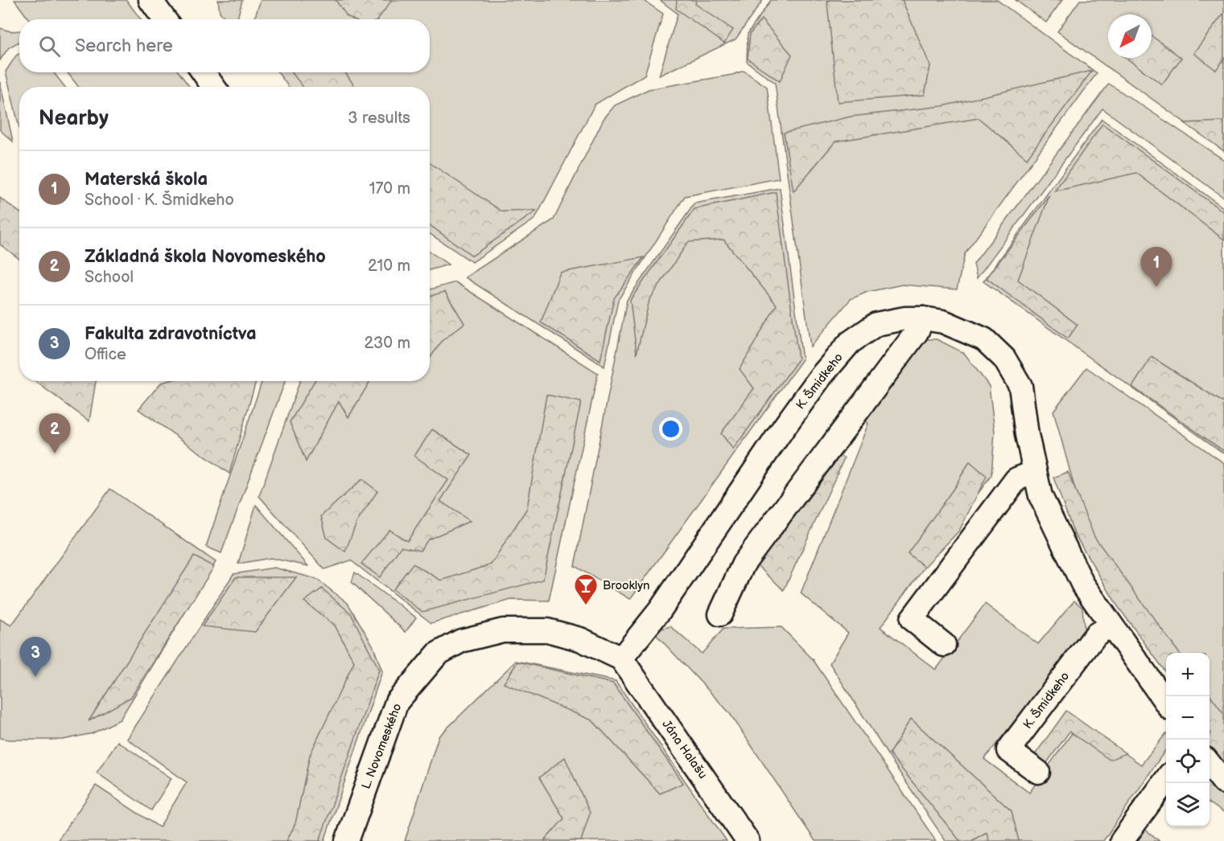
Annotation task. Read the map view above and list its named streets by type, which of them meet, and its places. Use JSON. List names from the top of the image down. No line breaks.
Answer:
{"streets":{"street":["K. Šmidkeho","L. Novomeského","Jána Halašu"]},"crossings":[["K. Šmidkeho","L. Novomeského"],["K. Šmidkeho","Jána Halašu"],["L. Novomeského","Jána Halašu"]],"places":{"bar":["Brooklyn"]},"north":"bottom left","page":{"search":"Search here","heading":["Nearby","3 results"],"list":[{"mark":"1","name":"Materská škola","note":"School · K. Šmidkeho","value":"170 m"},{"mark":"2","name":"Základná škola Novomeského","note":"School","value":"210 m"},{"mark":"3","name":"Fakulta zdravotníctva","note":"Office","value":"230 m"}],"pins":["1","2","3"],"map_buttons":["+","−"]}}
